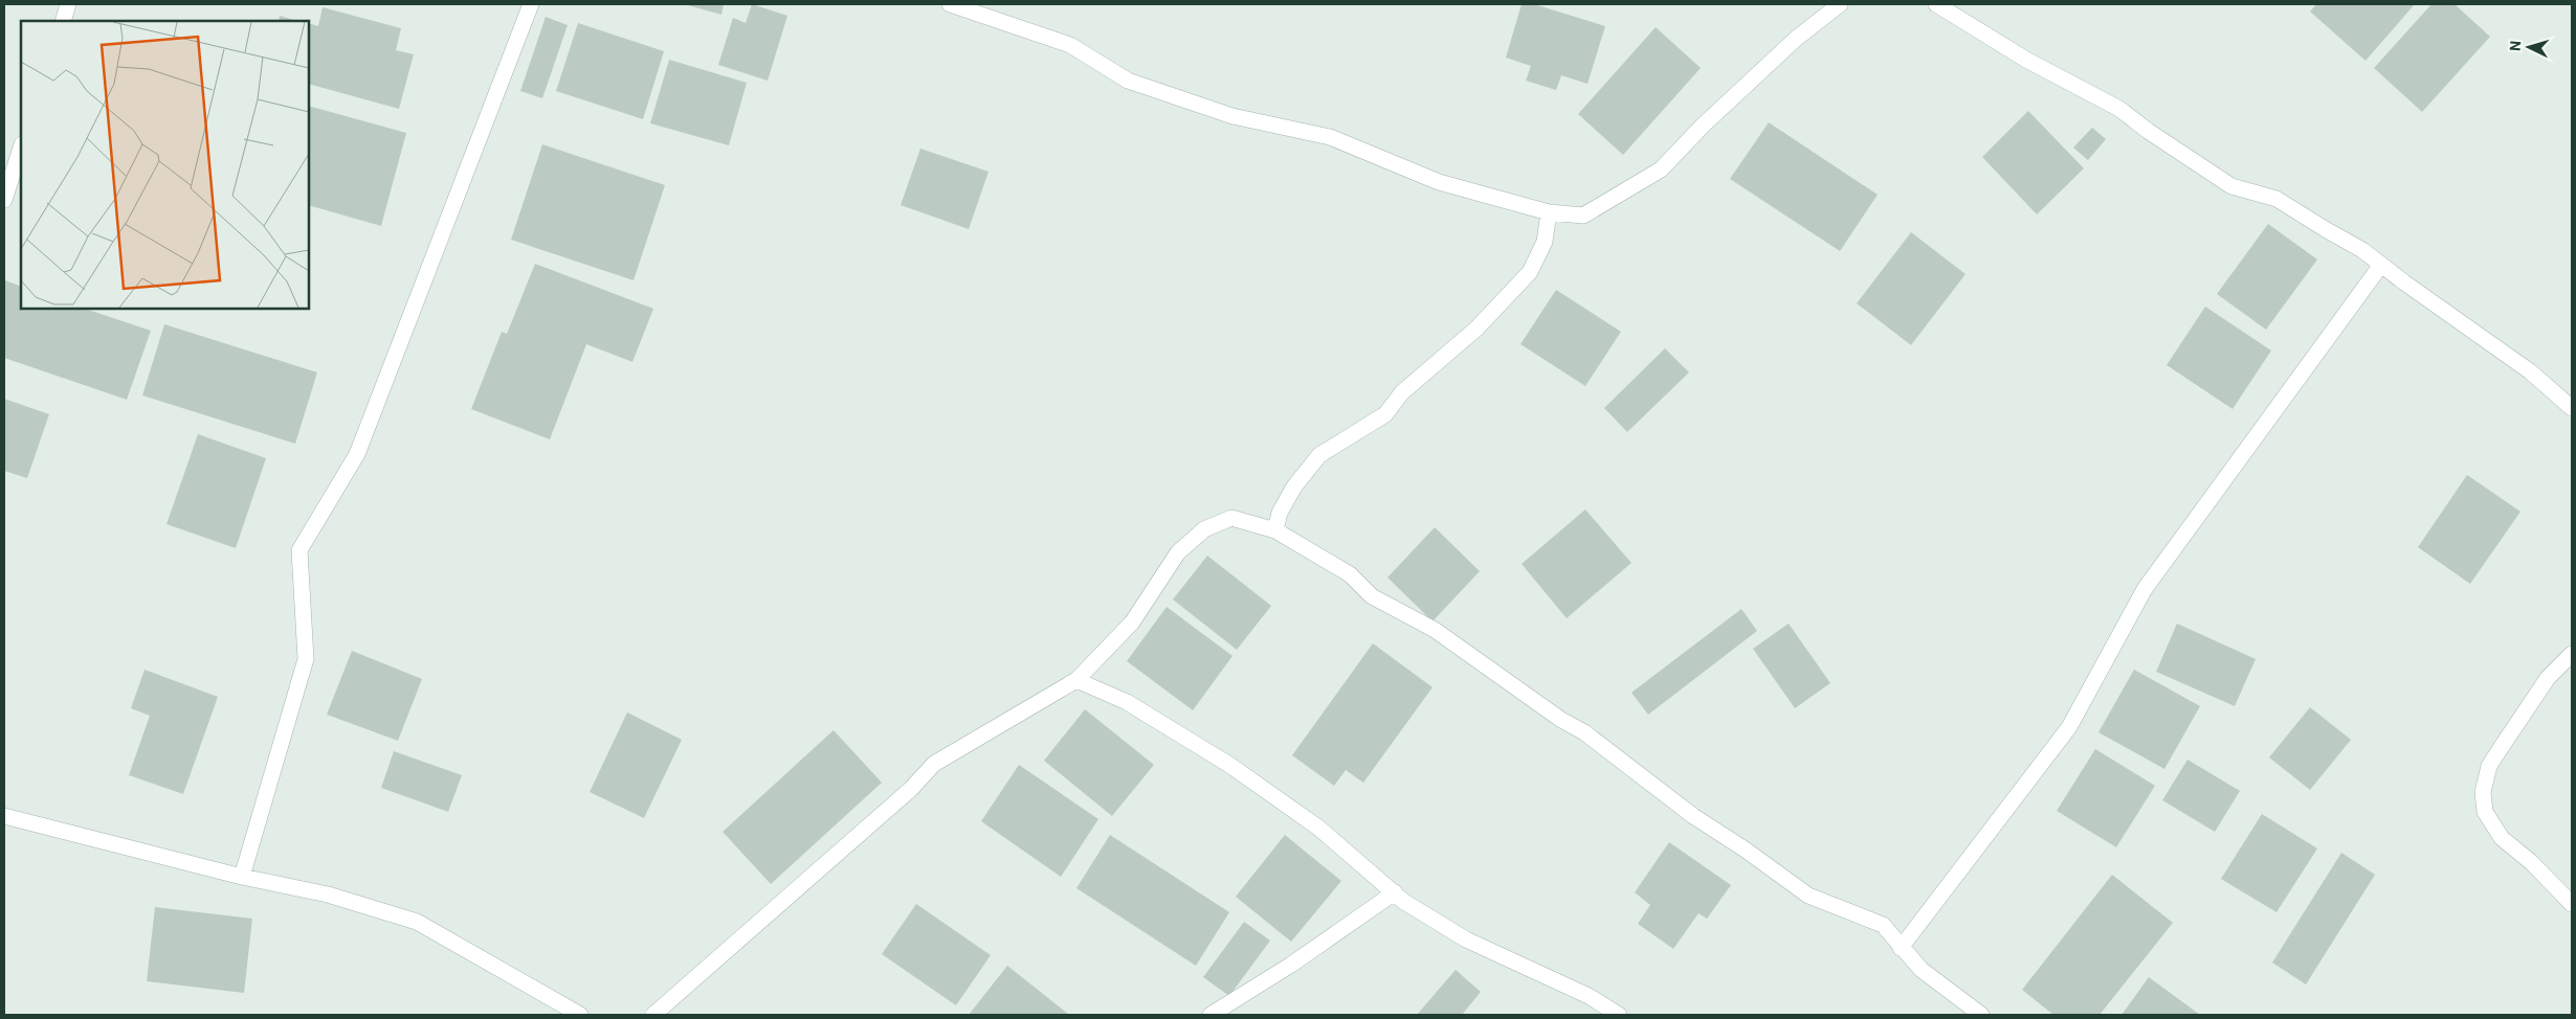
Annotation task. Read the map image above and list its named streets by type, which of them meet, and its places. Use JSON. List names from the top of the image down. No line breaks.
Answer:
{"north":"left"}
